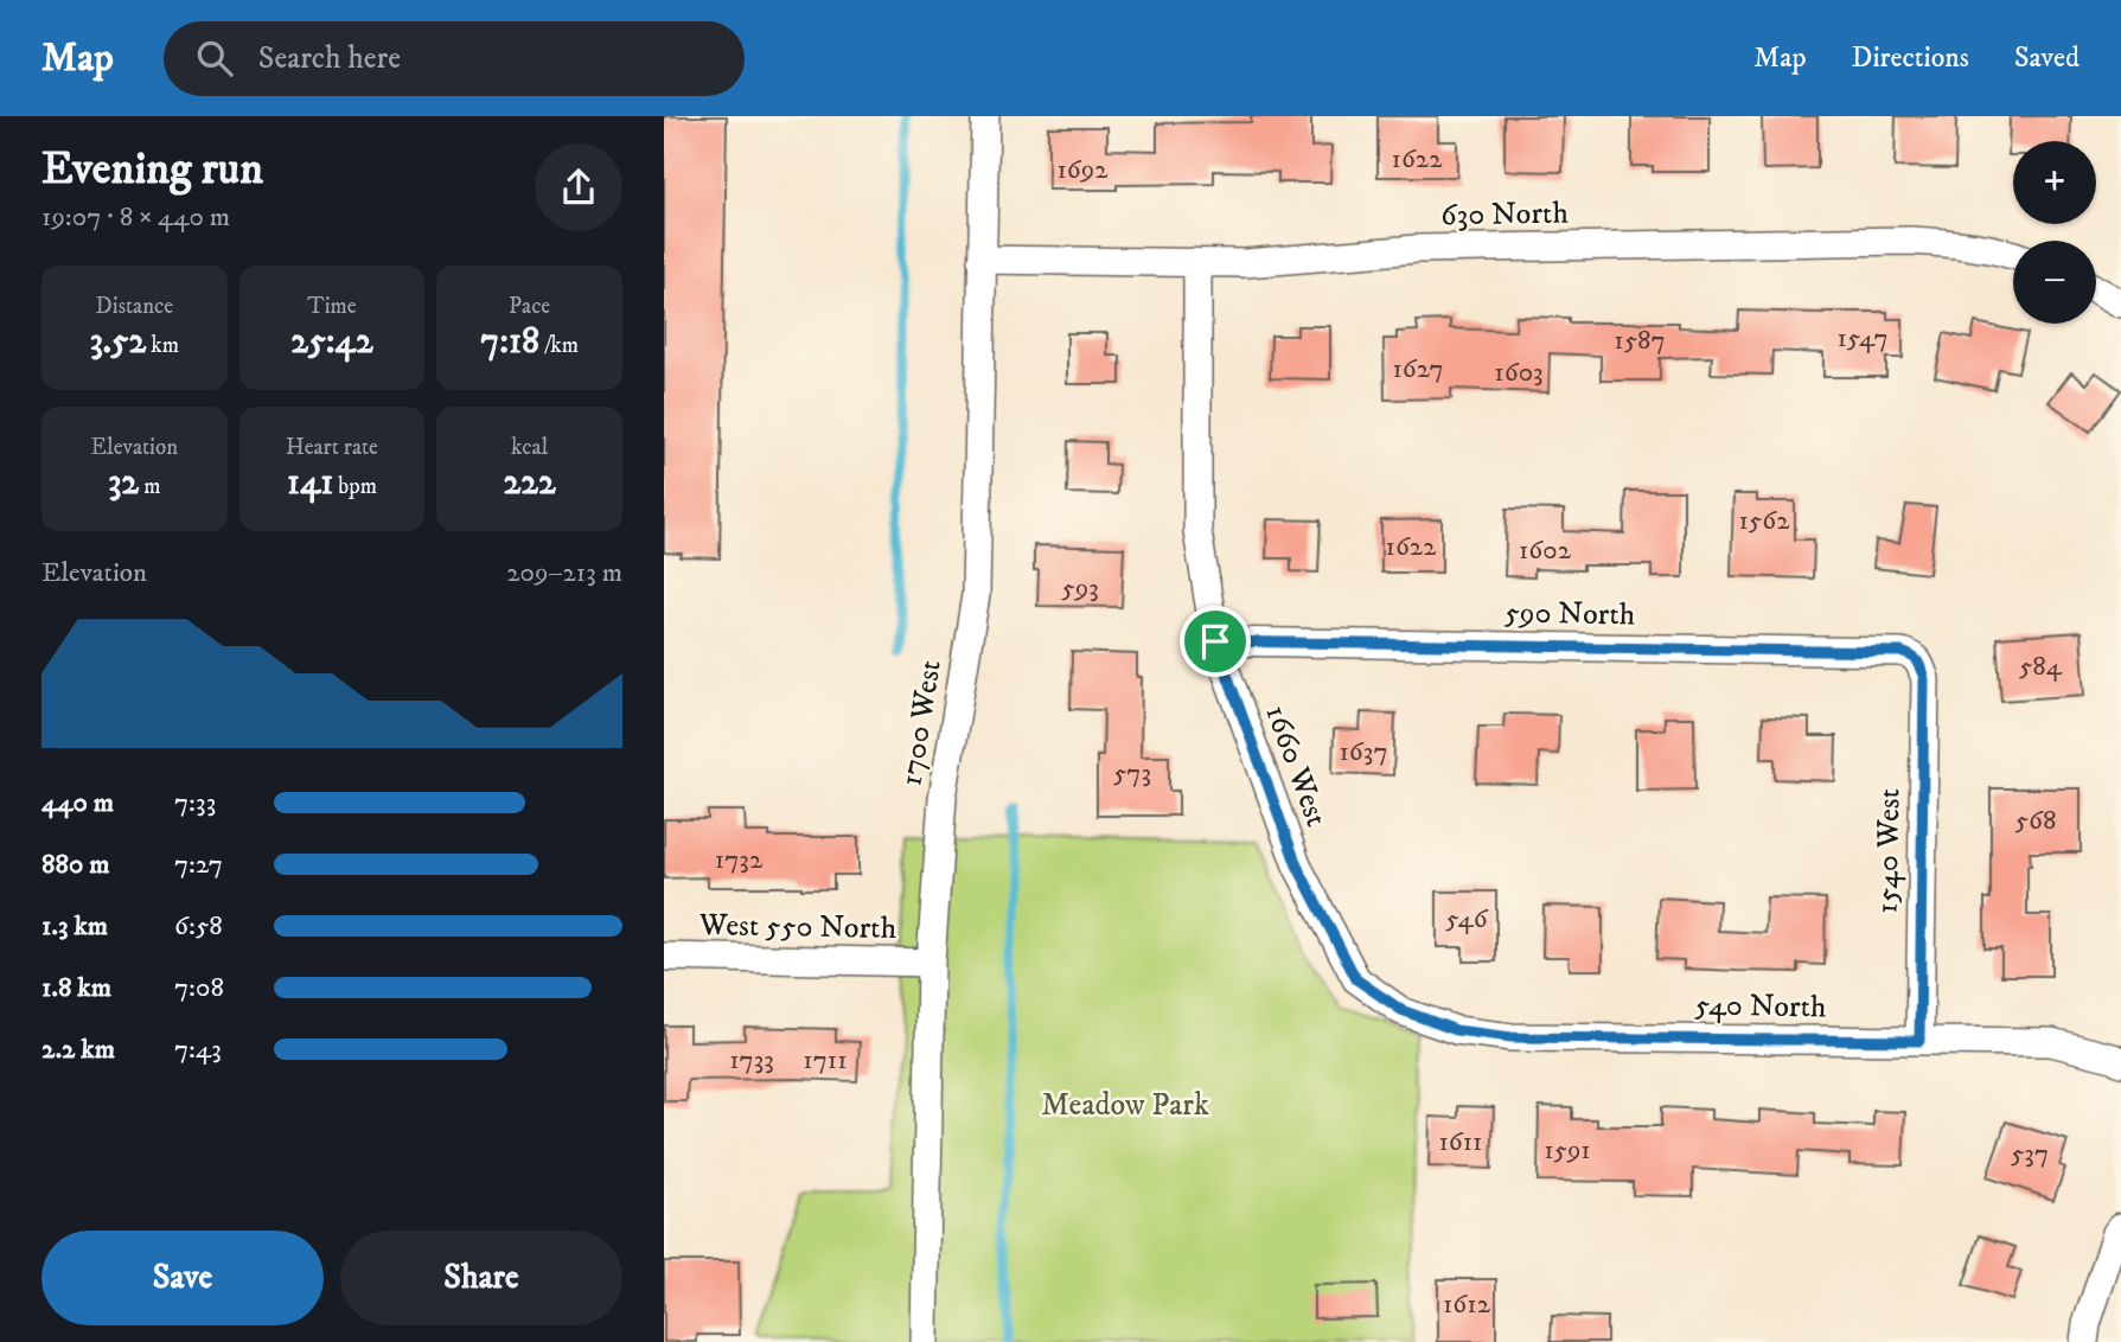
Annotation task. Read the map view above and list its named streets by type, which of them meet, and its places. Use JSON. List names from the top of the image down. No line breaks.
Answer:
{"streets":{"street":["630 North","590 North","1700 West","1660 West","1540 West","West 550 North","540 North"]},"crossings":[["630 North","1700 West"],["630 North","1660 West"],["590 North","1660 West"],["590 North","1540 West"],["1700 West","West 550 North"],["1660 West","540 North"],["1540 West","540 North"]],"parks":["Meadow Park"],"house_numbers":["1622","1692","1547","1587","1627","1603","1562","1622","1602","593","584","1637","573","568","1732","546","1733","1711","1611","1591","537","1612"],"page":{"header":"Map","search":"Search here","nav":["Map","Directions","Saved"],"heading":["Evening run","19:07 · 8 × 440 m"],"map_buttons":["+","−"],"stats":[["Distance","3.52 km"],["Time","25:42"],["Pace","7:18 /km"],["Elevation","32 m"],["Heart rate","141 bpm"],["kcal","222"]],"chart":["Elevation","209–213 m"],"list":[{"name":"440 m","note":"7:33"},{"name":"880 m","note":"7:27"},{"name":"1.3 km","note":"6:58"},{"name":"1.8 km","note":"7:08"},{"name":"2.2 km","note":"7:43"}],"buttons":["Save","Share"]}}
